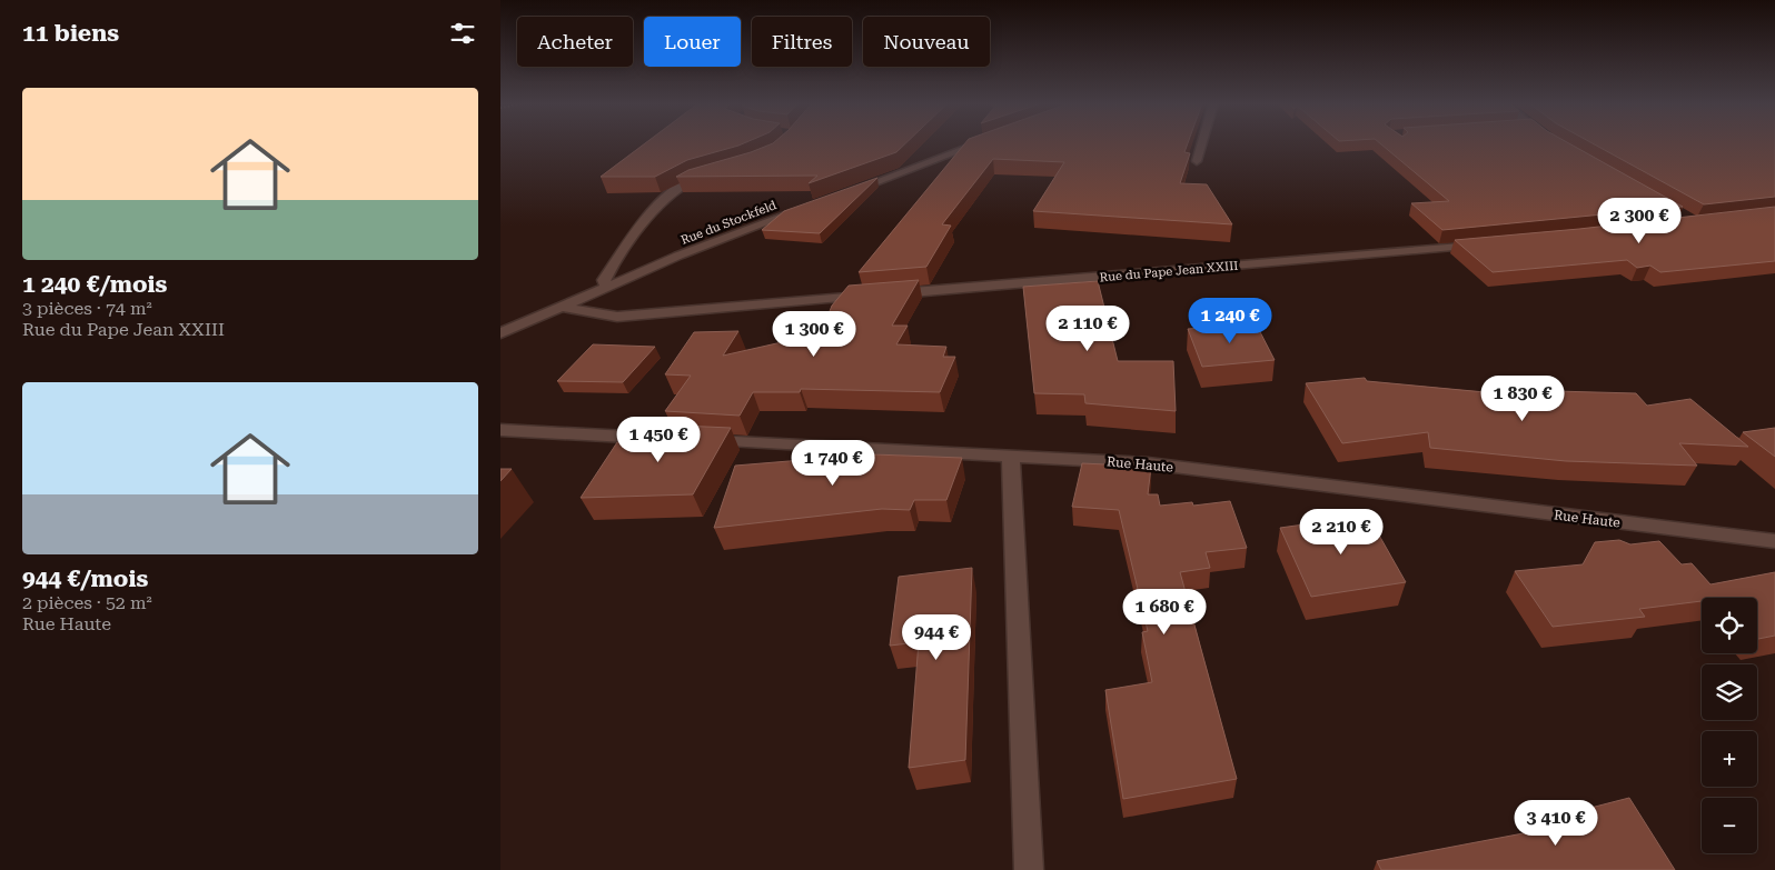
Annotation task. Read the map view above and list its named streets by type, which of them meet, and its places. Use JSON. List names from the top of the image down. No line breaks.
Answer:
{"streets":{"street":["Rue du Stockfeld","Rue du Pape Jean XXIII","Rue Haute"]},"crossings":[["Rue du Stockfeld","Rue du Pape Jean XXIII"]],"page":{"heading":"11 biens","chip":["Acheter","Louer","Filtres","Nouveau"],"list":[{"name":"1 240 €/mois","note":"3 pièces · 74 m² · Rue du Pape Jean XXIII"},{"name":"944 €/mois","note":"2 pièces · 52 m² · Rue Haute"}],"price":["2 300 €","1 240 €","2 110 €","1 300 €","1 830 €","1 450 €","1 740 €","2 210 €","1 680 €","944 €","3 410 €"],"map_buttons":["+","−"]}}
